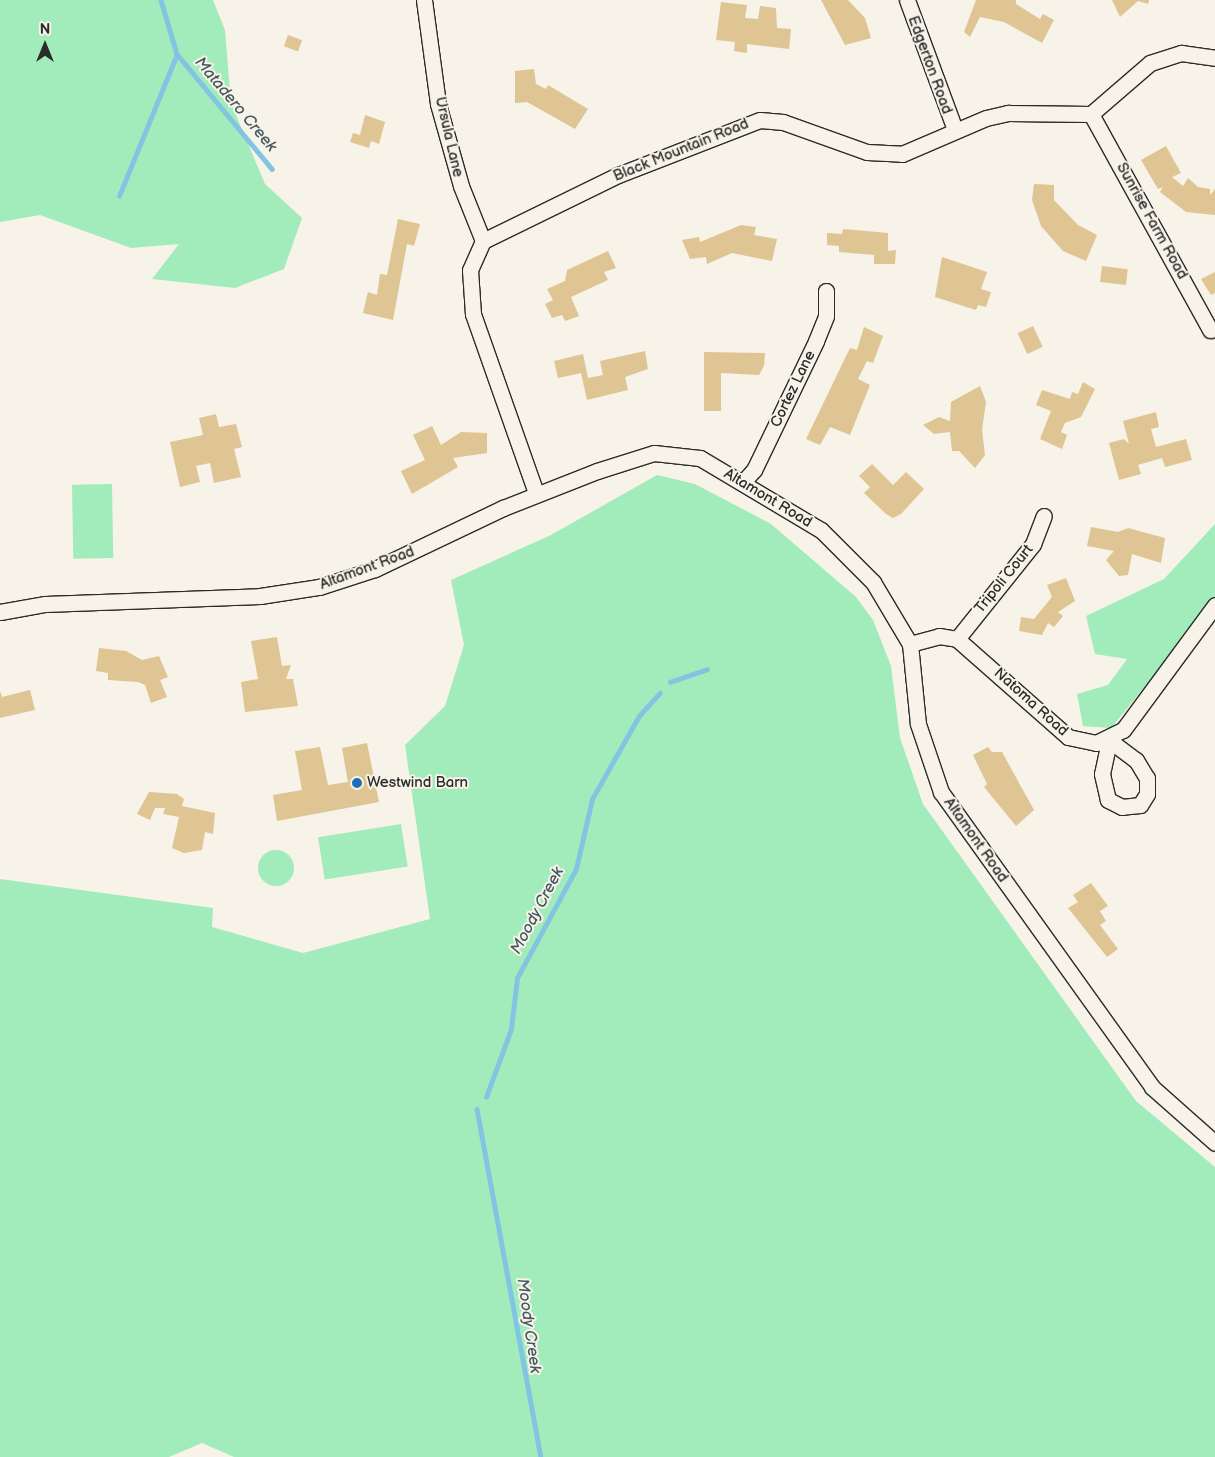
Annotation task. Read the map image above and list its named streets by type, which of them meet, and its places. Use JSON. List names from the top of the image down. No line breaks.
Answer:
{"streets":{"street":["Edgerton Road","Ursula Lane","Black Mountain Road","Sunrise Farm Road","Cortez Lane","Altamont Road","Tripoli Court","Natoma Road"]},"crossings":[["Edgerton Road","Black Mountain Road"],["Ursula Lane","Black Mountain Road"],["Black Mountain Road","Sunrise Farm Road"],["Cortez Lane","Altamont Road"],["Tripoli Court","Natoma Road"]],"water":["Matadero Creek","Moody Creek"],"places":["Westwind Barn"],"north":"top"}
